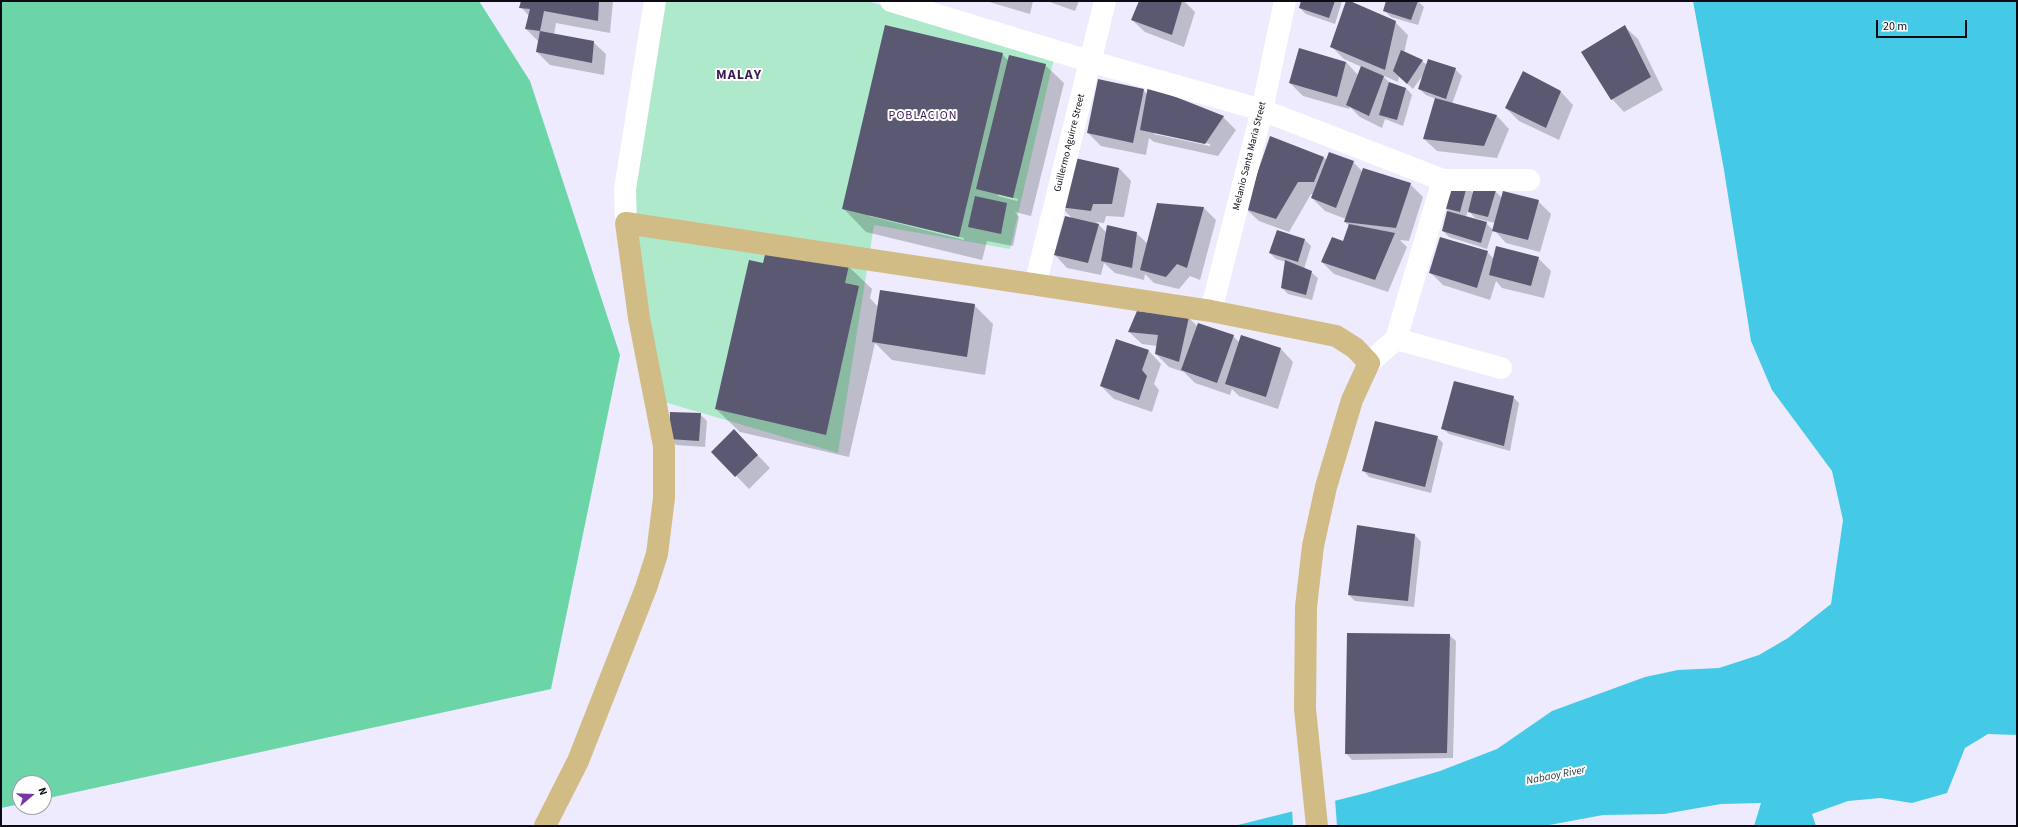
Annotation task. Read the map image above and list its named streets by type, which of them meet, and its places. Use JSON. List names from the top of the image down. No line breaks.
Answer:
{"streets":{"street":["Guillermo Aguirre Street","Melanio Santa Maria Street"]},"districts":["MALAY","POBLACION"],"water":["Nabaoy River"],"scale_bar":"20 m","north":"right"}
